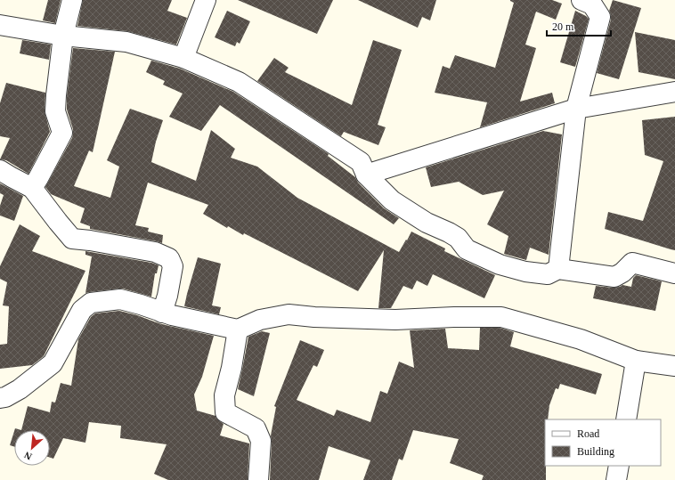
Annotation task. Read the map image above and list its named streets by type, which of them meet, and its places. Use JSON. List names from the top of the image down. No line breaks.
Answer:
{"legend":["Road","Building"],"scale_bar":"20 m","north":"bottom left"}
